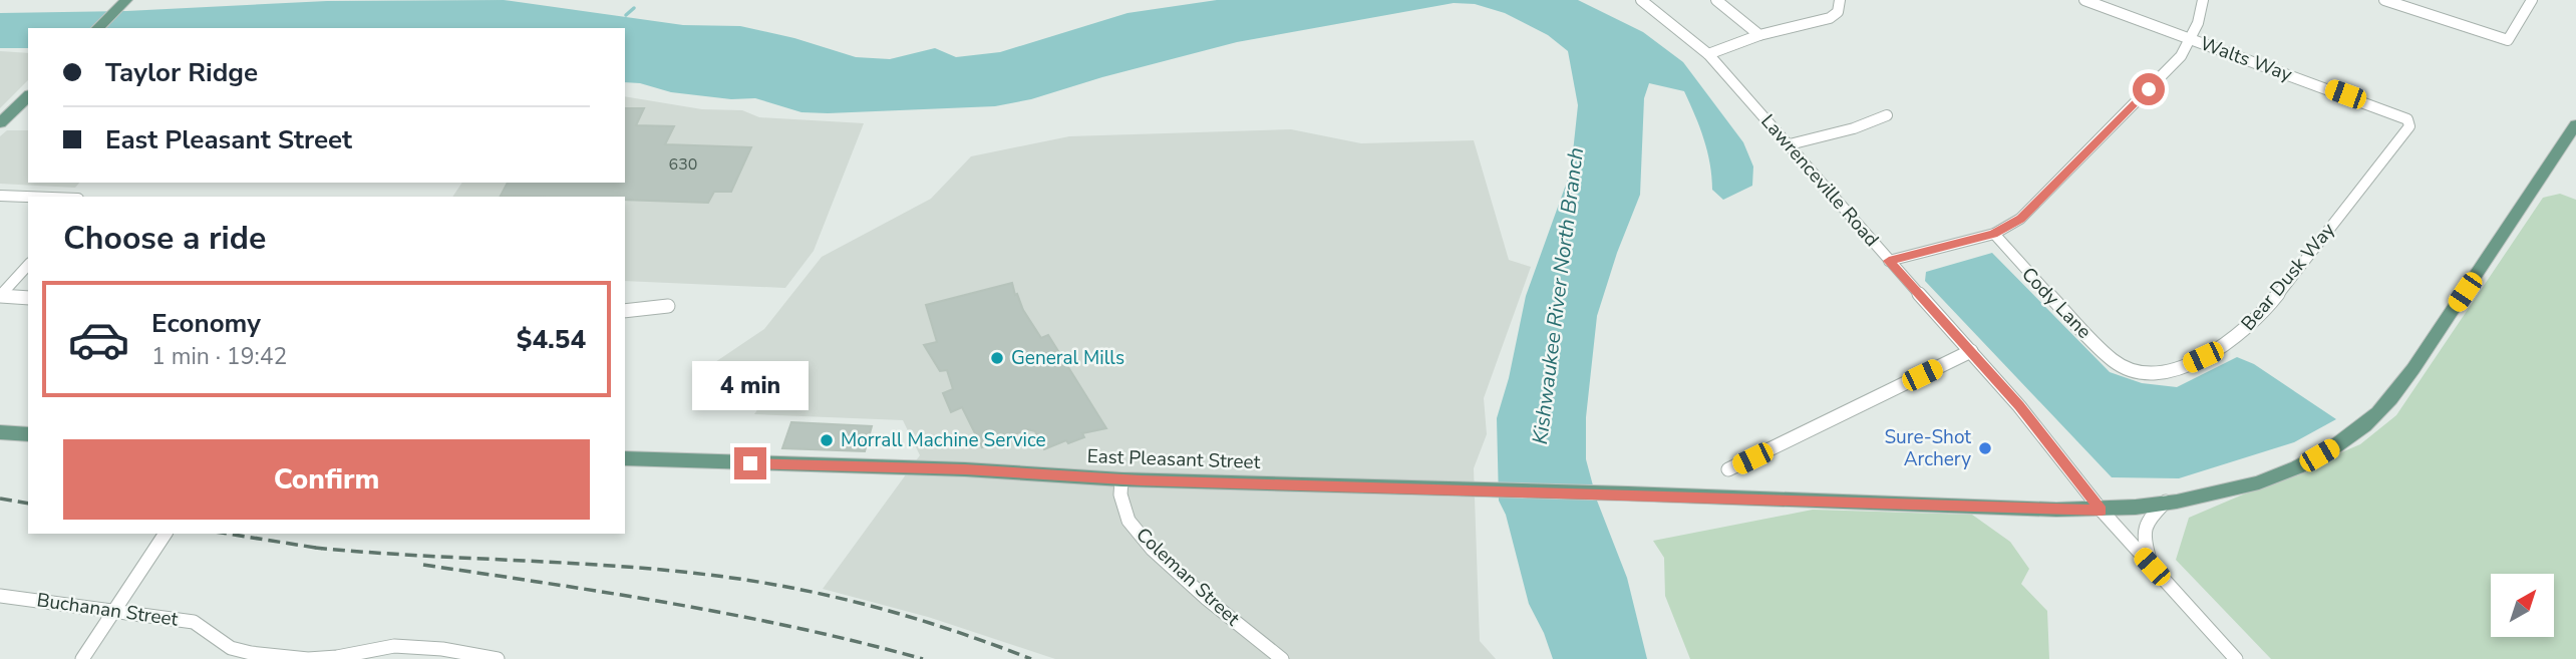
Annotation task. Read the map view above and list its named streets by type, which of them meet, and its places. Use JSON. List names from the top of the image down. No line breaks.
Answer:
{"streets":{"main road":["East Pleasant Street"],"street":["Walts Way","Lawrenceville Road","Bear Dusk Way","Cody Lane","Coleman Street","Buchanan Street"]},"crossings":[["Walts Way","Bear Dusk Way"],["Lawrenceville Road","East Pleasant Street"],["Bear Dusk Way","Cody Lane"],["East Pleasant Street","Coleman Street"]],"water":["Kishwaukee River North Branch"],"places":["General Mills","Morrall Machine Service","Sure-Shot Archery"],"house_numbers":["630"],"north":"top right","page":{"banner":["Taylor Ridge","East Pleasant Street"],"heading":"Choose a ride","list":[{"name":"Economy","note":"1 min · 19:42","value":"$4.54"}],"bubble":"4 min","buttons":"Confirm"}}
